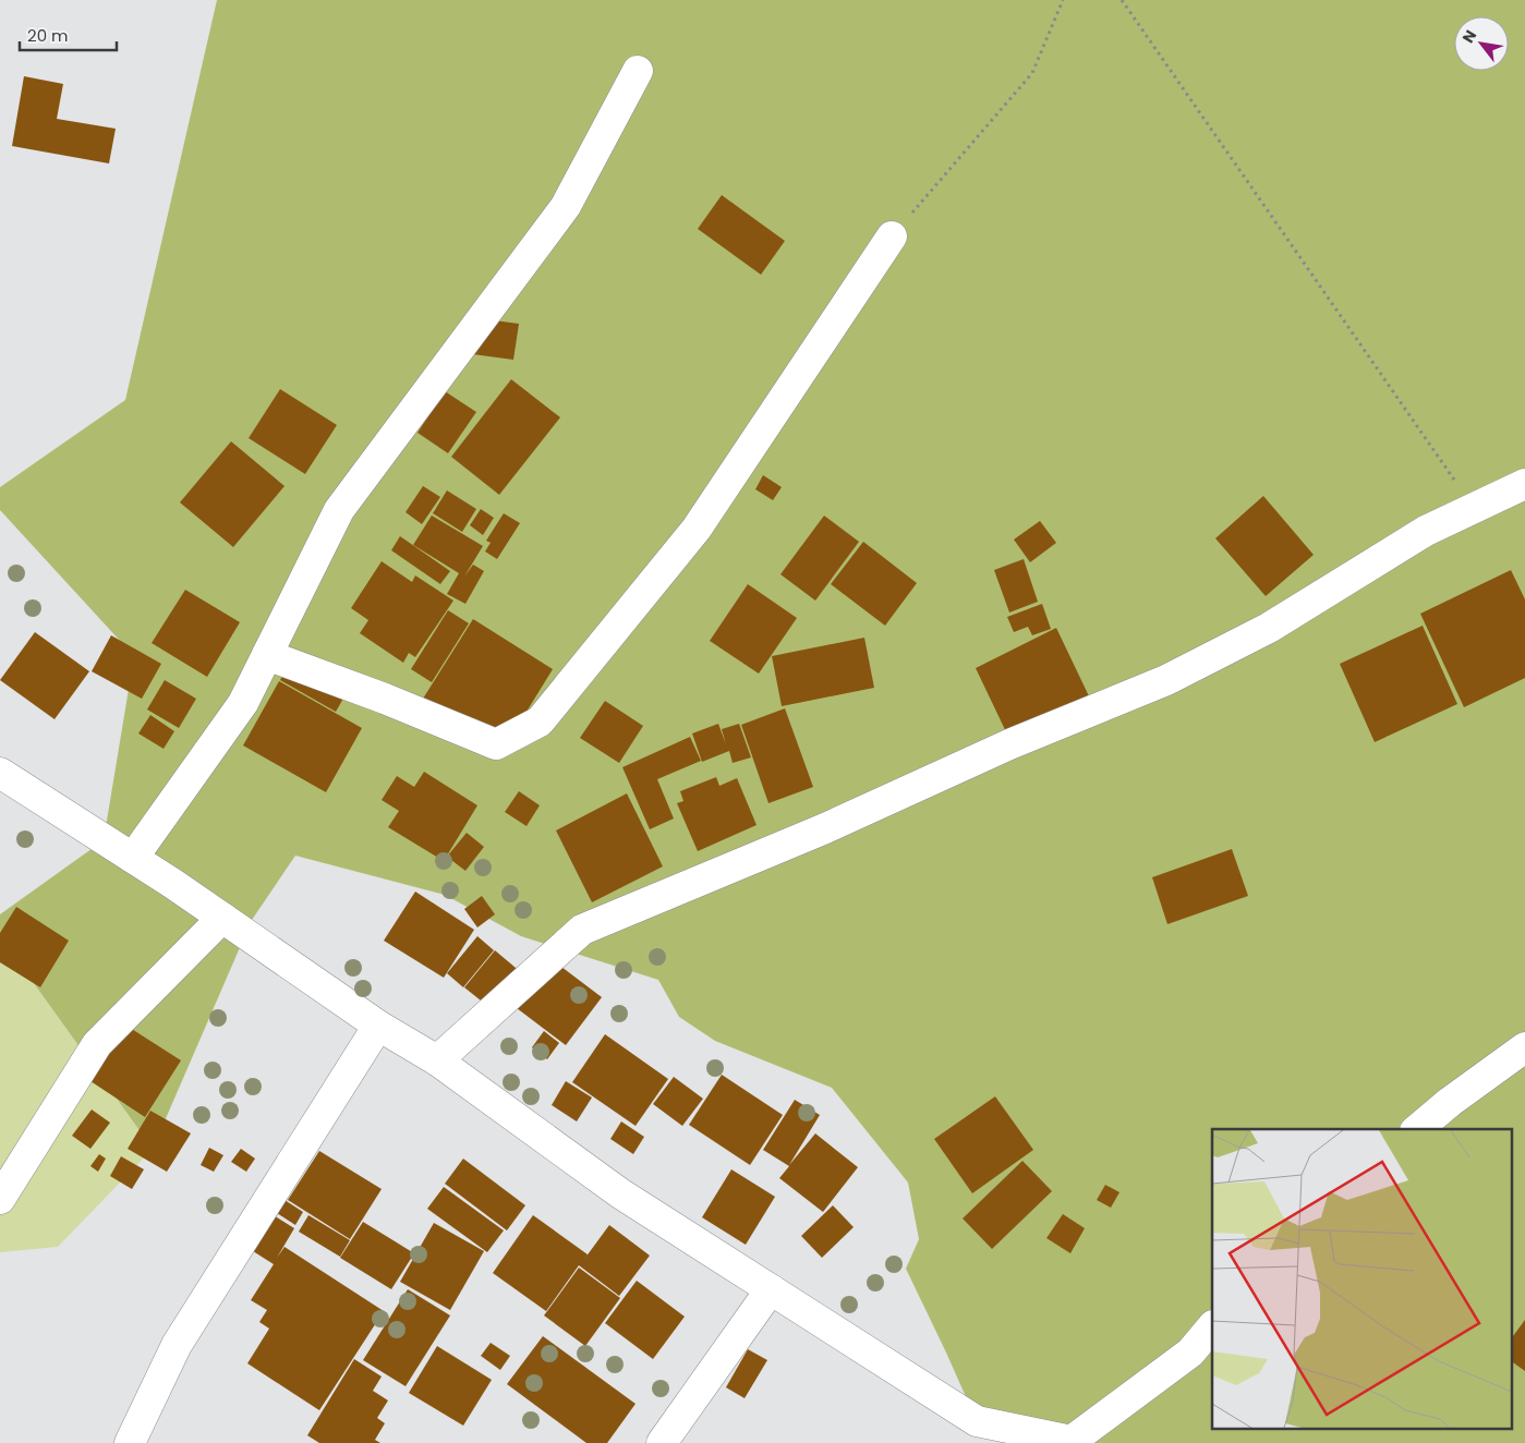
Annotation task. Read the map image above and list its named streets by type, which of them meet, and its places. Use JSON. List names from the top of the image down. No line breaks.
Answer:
{"scale_bar":"20 m","north":"top left"}
